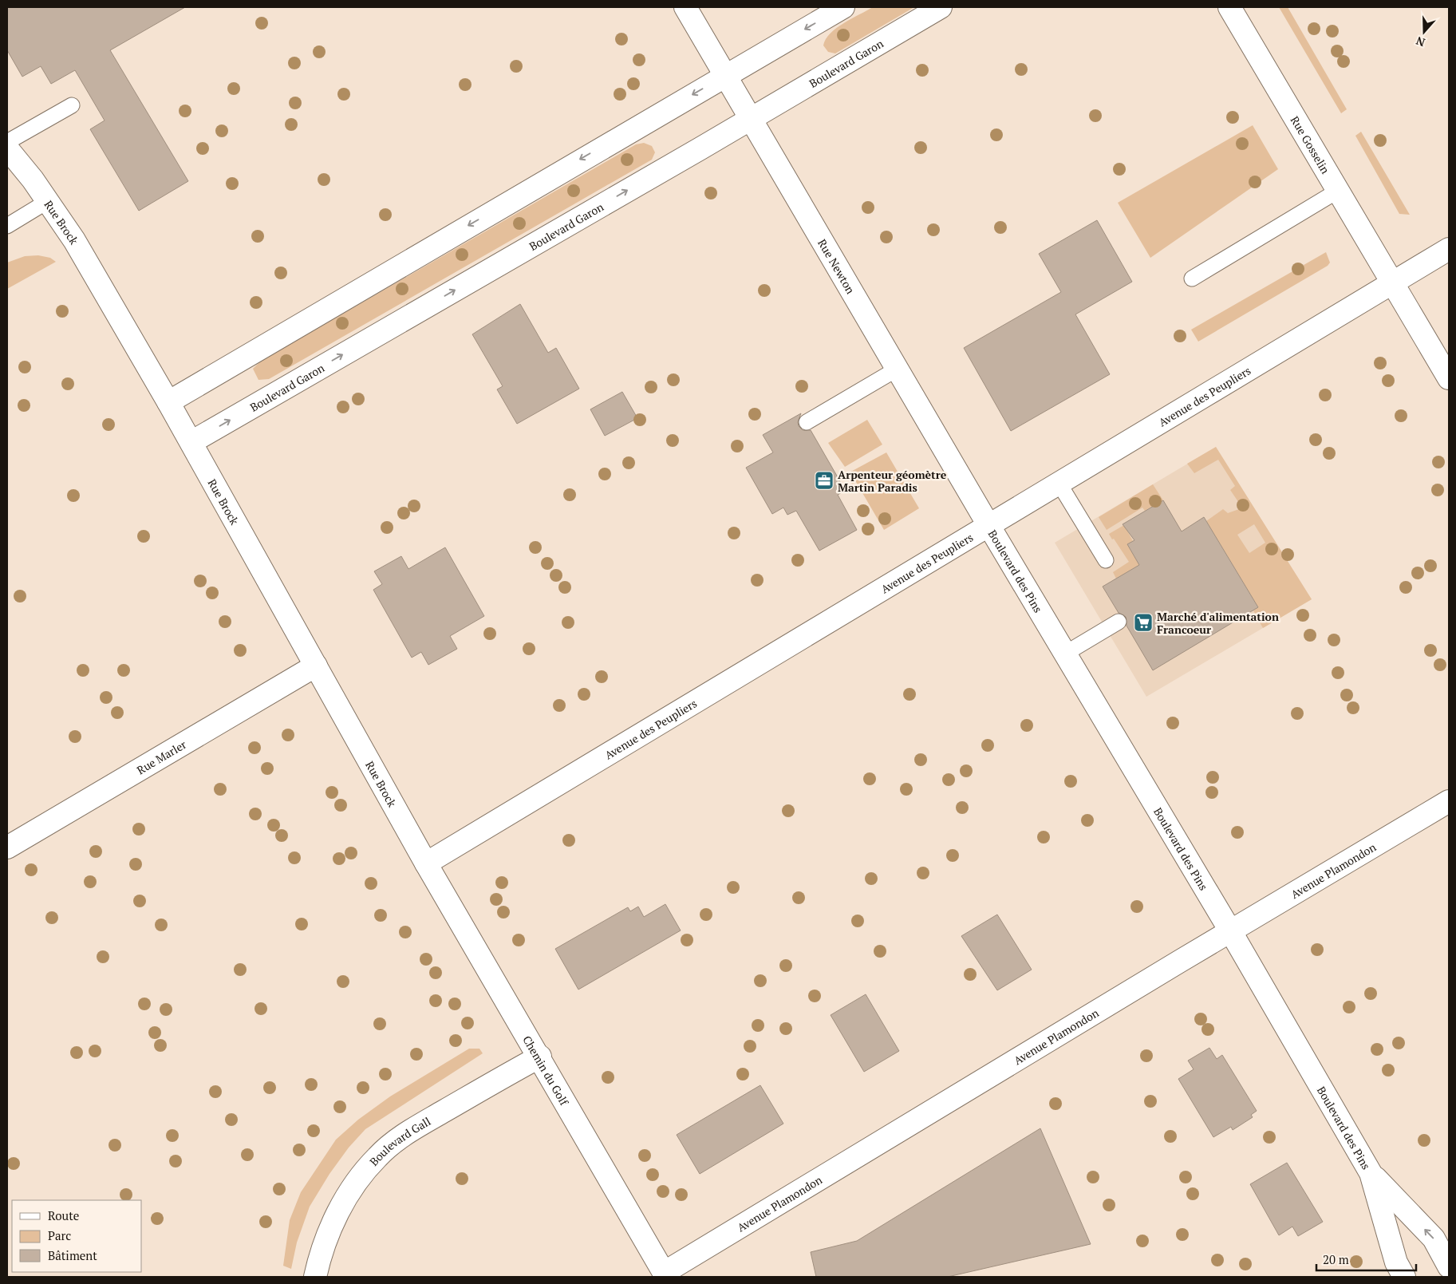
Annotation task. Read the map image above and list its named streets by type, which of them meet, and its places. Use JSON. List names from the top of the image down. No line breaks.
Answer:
{"streets":{"street":["Boulevard Garon","Rue Gosselin","Rue Brock","Rue Newton","Avenue des Peupliers","Boulevard des Pins","Rue Marler","Avenue Plamondon","Chemin du Golf","Boulevard Gall"]},"crossings":[["Boulevard Garon","Rue Brock"],["Boulevard Garon","Rue Newton"],["Rue Gosselin","Avenue des Peupliers"],["Rue Brock","Avenue des Peupliers"],["Rue Brock","Rue Marler"],["Rue Brock","Chemin du Golf"],["Rue Newton","Avenue des Peupliers"],["Rue Newton","Boulevard des Pins"],["Avenue des Peupliers","Boulevard des Pins"],["Avenue des Peupliers","Chemin du Golf"],["Boulevard des Pins","Avenue Plamondon"],["Avenue Plamondon","Chemin du Golf"],["Chemin du Golf","Boulevard Gall"]],"places":{"office":["Arpenteur géomètre Martin Paradis"],"supermarket":["Marché d'alimentation Francoeur"]},"legend":["Route","Parc","Bâtiment"],"scale_bar":"20 m","north":"bottom"}
